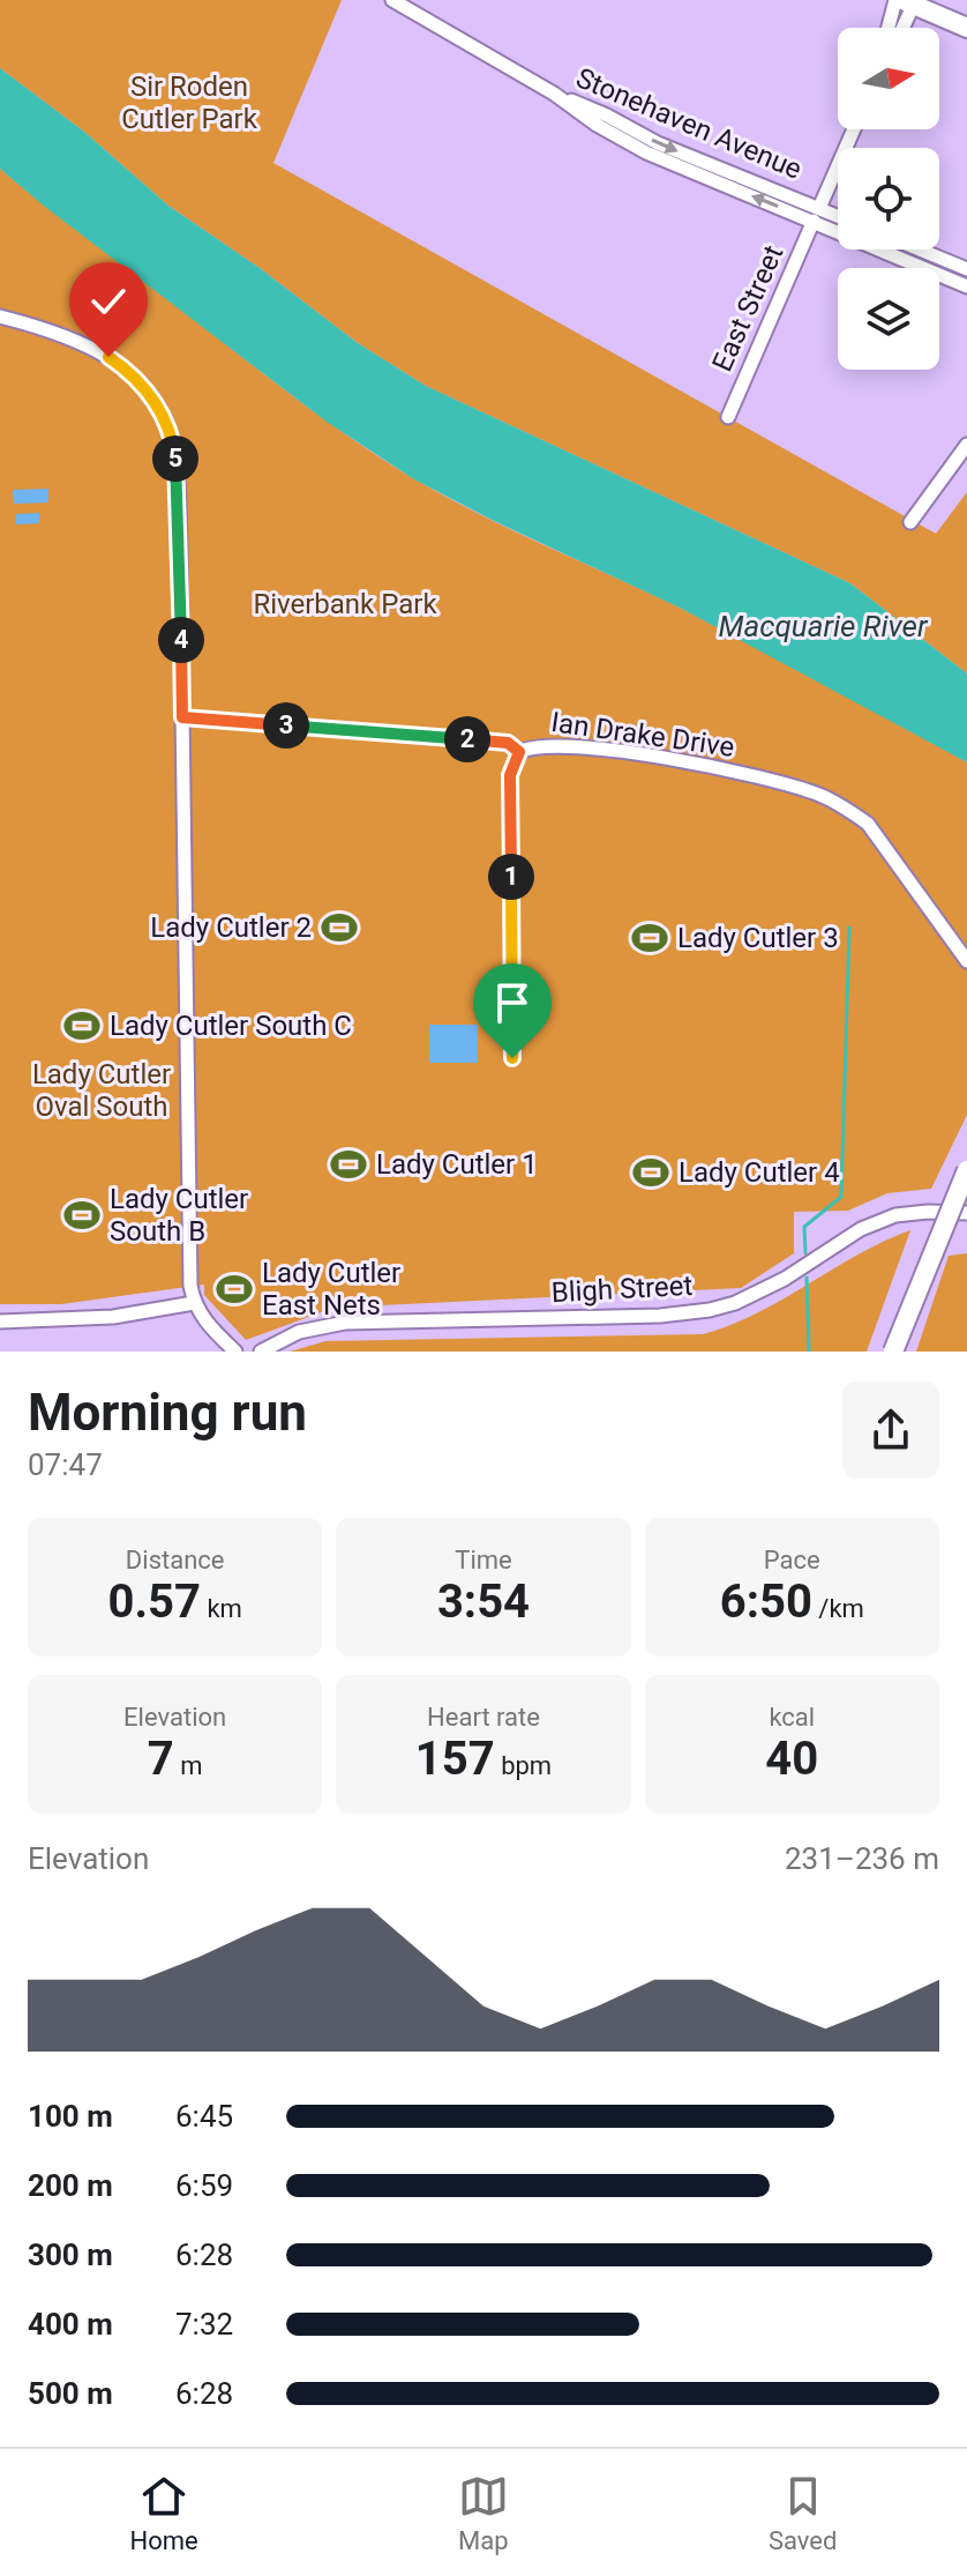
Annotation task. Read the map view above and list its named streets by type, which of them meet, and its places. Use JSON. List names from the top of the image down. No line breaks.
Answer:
{"streets":{"street":["Stonehaven Avenue","East Street","Ian Drake Drive","Bligh Street"]},"crossings":[["Stonehaven Avenue","East Street"]],"water":["Macquarie River"],"parks":["Sir Roden Cutler Park","Riverbank Park","Lady Cutler Oval South"],"places":{"sports":["Lady Cutler 2","Lady Cutler 3","Lady Cutler South C","Lady Cutler 1","Lady Cutler 4","Lady Cutler South B","Lady Cutler East Nets"]},"north":"right","page":{"pins":["5","4","3","2","1"],"heading":["Morning run","07:47"],"stats":[["Distance","0.57 km"],["Time","3:54"],["Pace","6:50 /km"],["Elevation","7 m"],["Heart rate","157 bpm"],["kcal","40"]],"chart":["Elevation","231–236 m"],"list":[{"name":"100 m","note":"6:45"},{"name":"200 m","note":"6:59"},{"name":"300 m","note":"6:28"},{"name":"400 m","note":"7:32"},{"name":"500 m","note":"6:28"}],"tabs":["Home","Map","Saved"]}}
